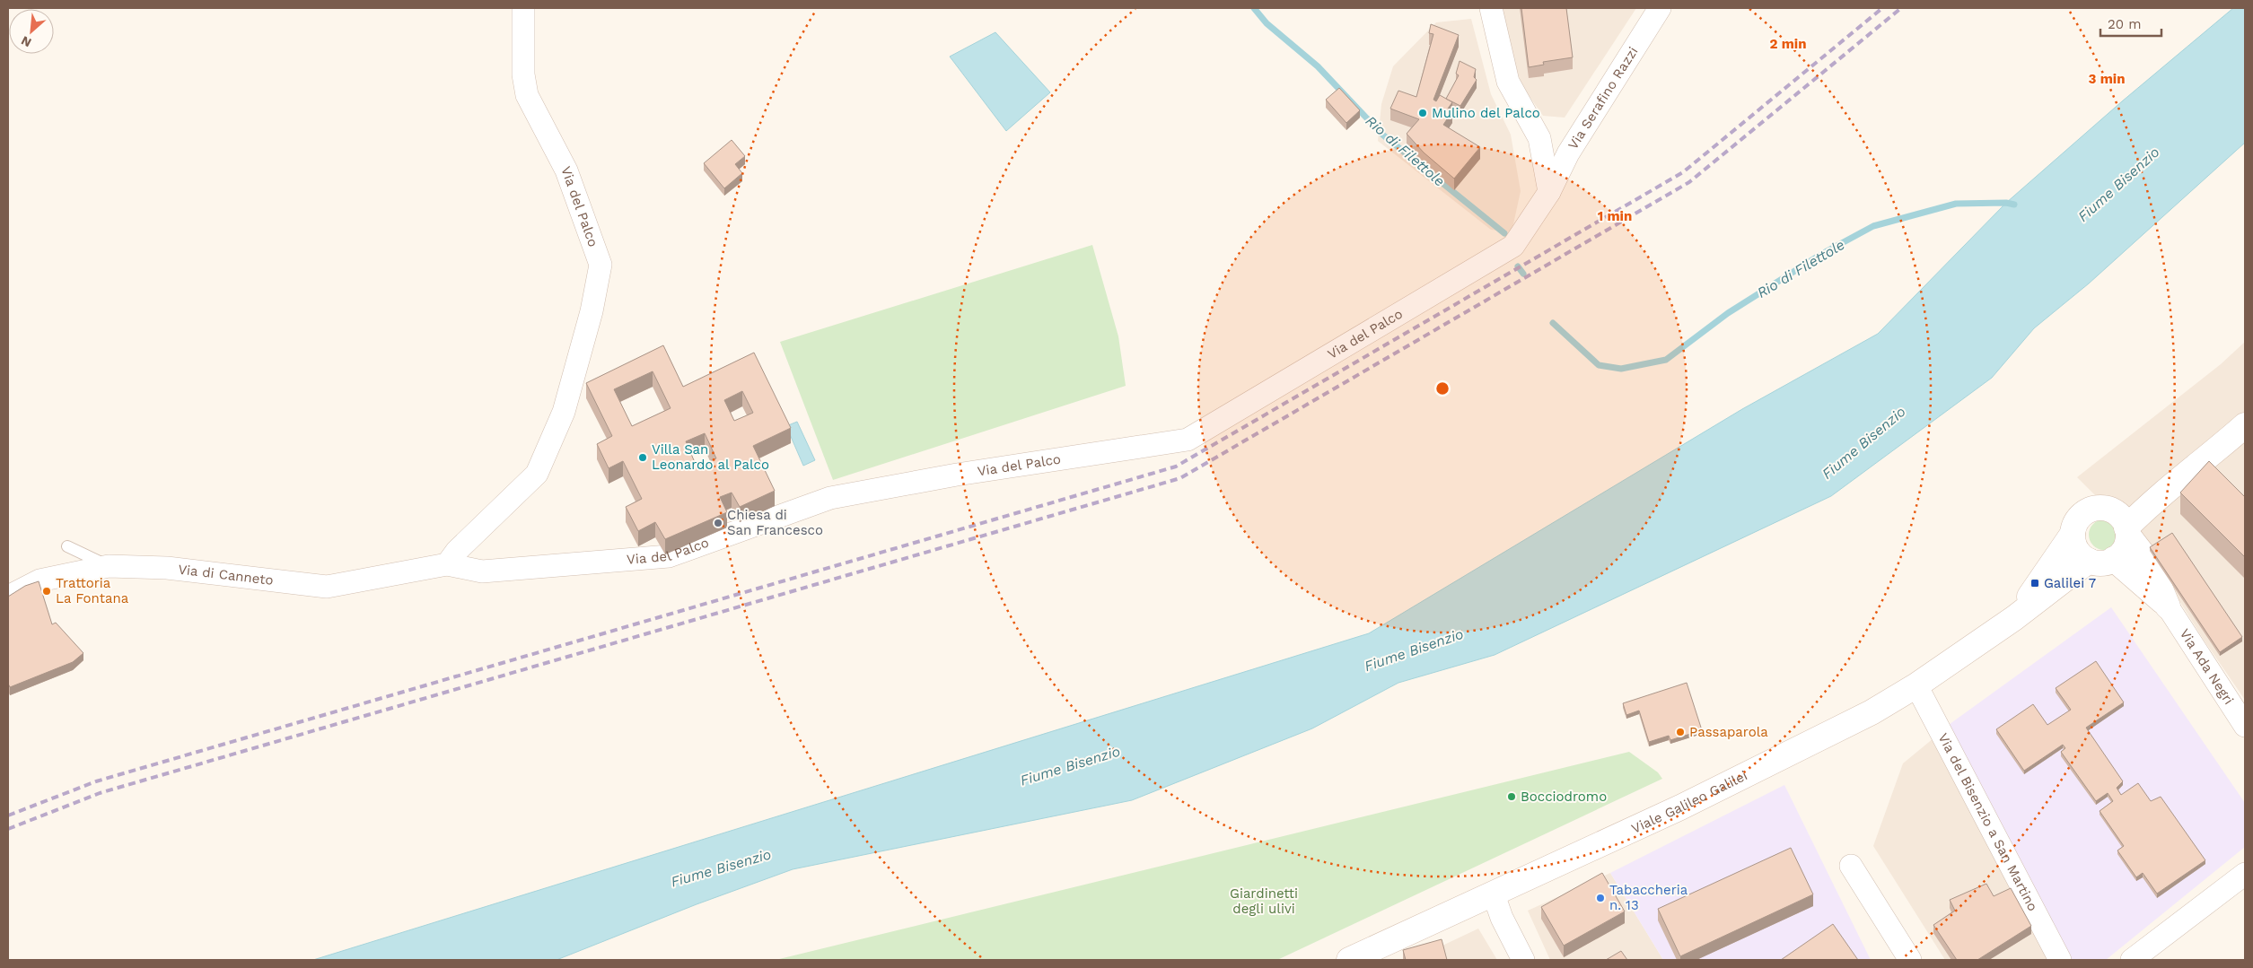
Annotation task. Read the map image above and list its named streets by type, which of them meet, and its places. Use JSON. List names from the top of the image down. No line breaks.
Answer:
{"streets":{"main road":["Viale Galileo Galilei"],"street":["Via Serafino Razzi","Via del Palco","Via di Canneto","Via Ada Negri","Via del Bisenzio a San Martino"]},"crossings":[["Via Serafino Razzi","Via del Palco"],["Via del Palco","Via di Canneto"],["Viale Galileo Galilei","Via del Bisenzio a San Martino"]],"water":["Rio di Filettole","Fiume Bisenzio"],"parks":["Giardinetti degli ulivi"],"places":{"other":["Mulino del Palco","Villa San Leonardo al Palco","Chiesa di San Francesco","Trattoria La Fontana","Passaparola","Bocciodromo","Tabaccheria n. 13"],"transit":["Galilei 7"]},"scale_bar":"20 m","north":"bottom left","rings":["2 min","3 min","1 min"]}
